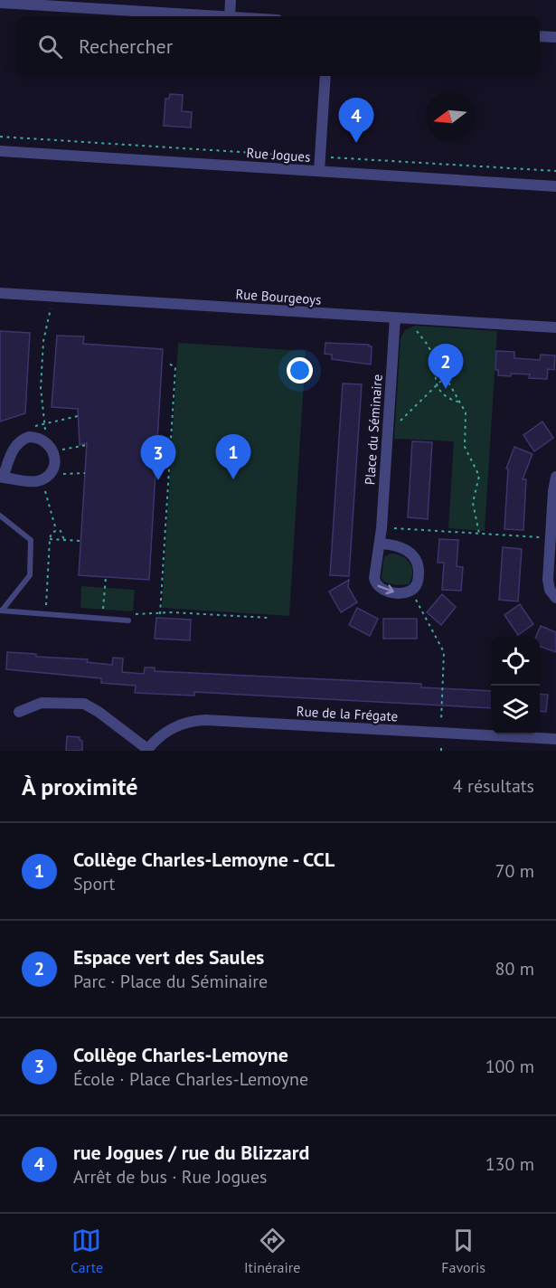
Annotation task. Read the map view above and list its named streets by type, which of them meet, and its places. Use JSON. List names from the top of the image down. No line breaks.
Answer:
{"streets":{"street":["Rue Jogues","Rue Bourgeoys","Place du Séminaire","Rue de la Frégate"]},"crossings":[["Rue Bourgeoys","Place du Séminaire"]],"north":"left","page":{"search":"Rechercher","pins":["4","2","1","3"],"heading":["À proximité","4 résultats"],"list":[{"mark":"1","name":"Collège Charles-Lemoyne - CCL","note":"Sport","value":"70 m"},{"mark":"2","name":"Espace vert des Saules","note":"Parc · Place du Séminaire","value":"80 m"},{"mark":"3","name":"Collège Charles-Lemoyne","note":"École · Place Charles-Lemoyne","value":"100 m"},{"mark":"4","name":"rue Jogues / rue du Blizzard","note":"Arrêt de bus · Rue Jogues","value":"130 m"}],"nav":["Carte","Itinéraire","Favoris"]}}
